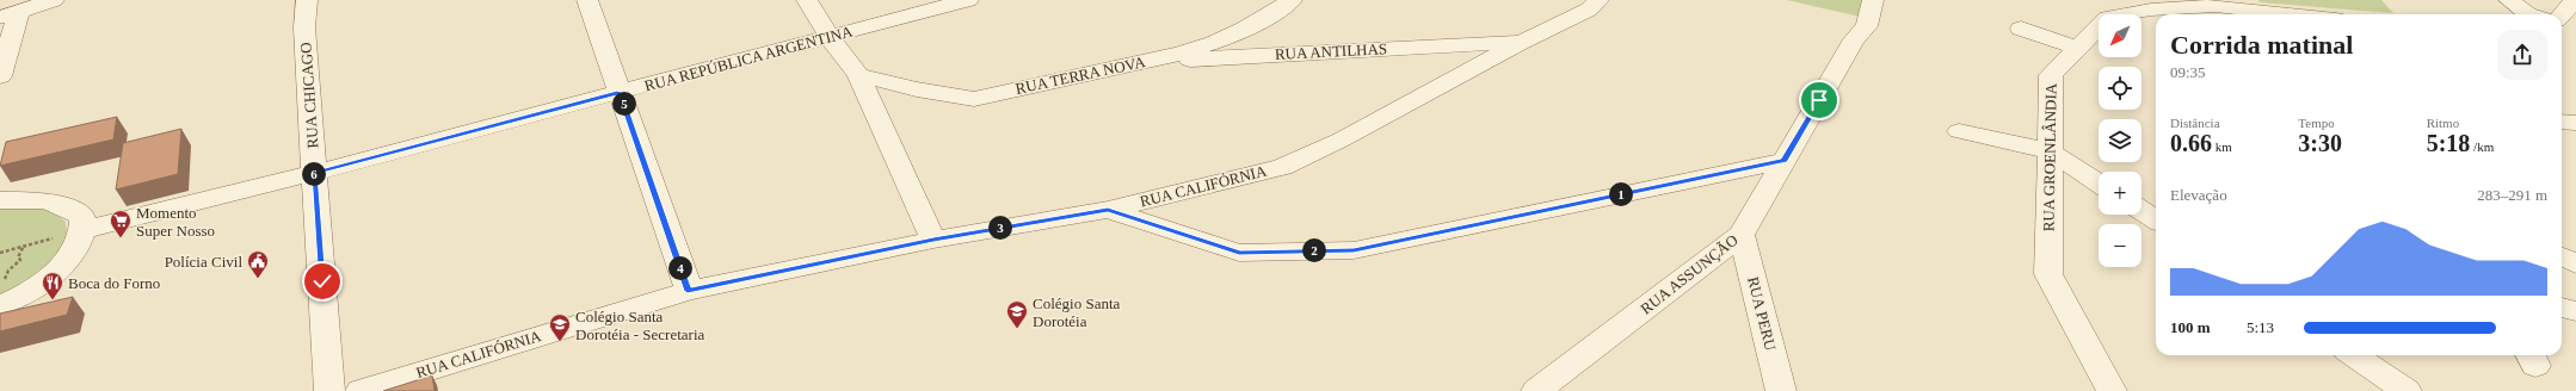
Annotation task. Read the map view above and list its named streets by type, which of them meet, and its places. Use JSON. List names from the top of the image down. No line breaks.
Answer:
{"streets":{"street":["RUA ANTILHAS","RUA REPÚBLICA ARGENTINA","RUA TERRA NOVA","RUA CHICAGO","RUA GROENLÂNDIA","RUA CALIFÓRNIA","RUA ASSUNÇÃO","RUA PERU"]},"crossings":[["RUA ANTILHAS","RUA TERRA NOVA"],["RUA ANTILHAS","RUA CALIFÓRNIA"],["RUA REPÚBLICA ARGENTINA","RUA CHICAGO"],["RUA ASSUNÇÃO","RUA PERU"]],"places":{"supermarket":["Momento Super Nosso"],"public building":["Polícia Civil"],"restaurant":["Boca do Forno"],"school or university":["Colégio Santa Dorotéia","Colégio Santa Dorotéia - Secretaria"]},"north":"bottom left","page":{"map_buttons":["+","−"],"heading":["Corrida matinal","09:35"],"pins":["5","6","1","3","2","4"],"stats":[["Distância","0.66 km"],["Tempo","3:30"],["Ritmo","5:18 /km"]],"chart":["Elevação","283–291 m"],"list":[{"name":"100 m","note":"5:13"}]}}
